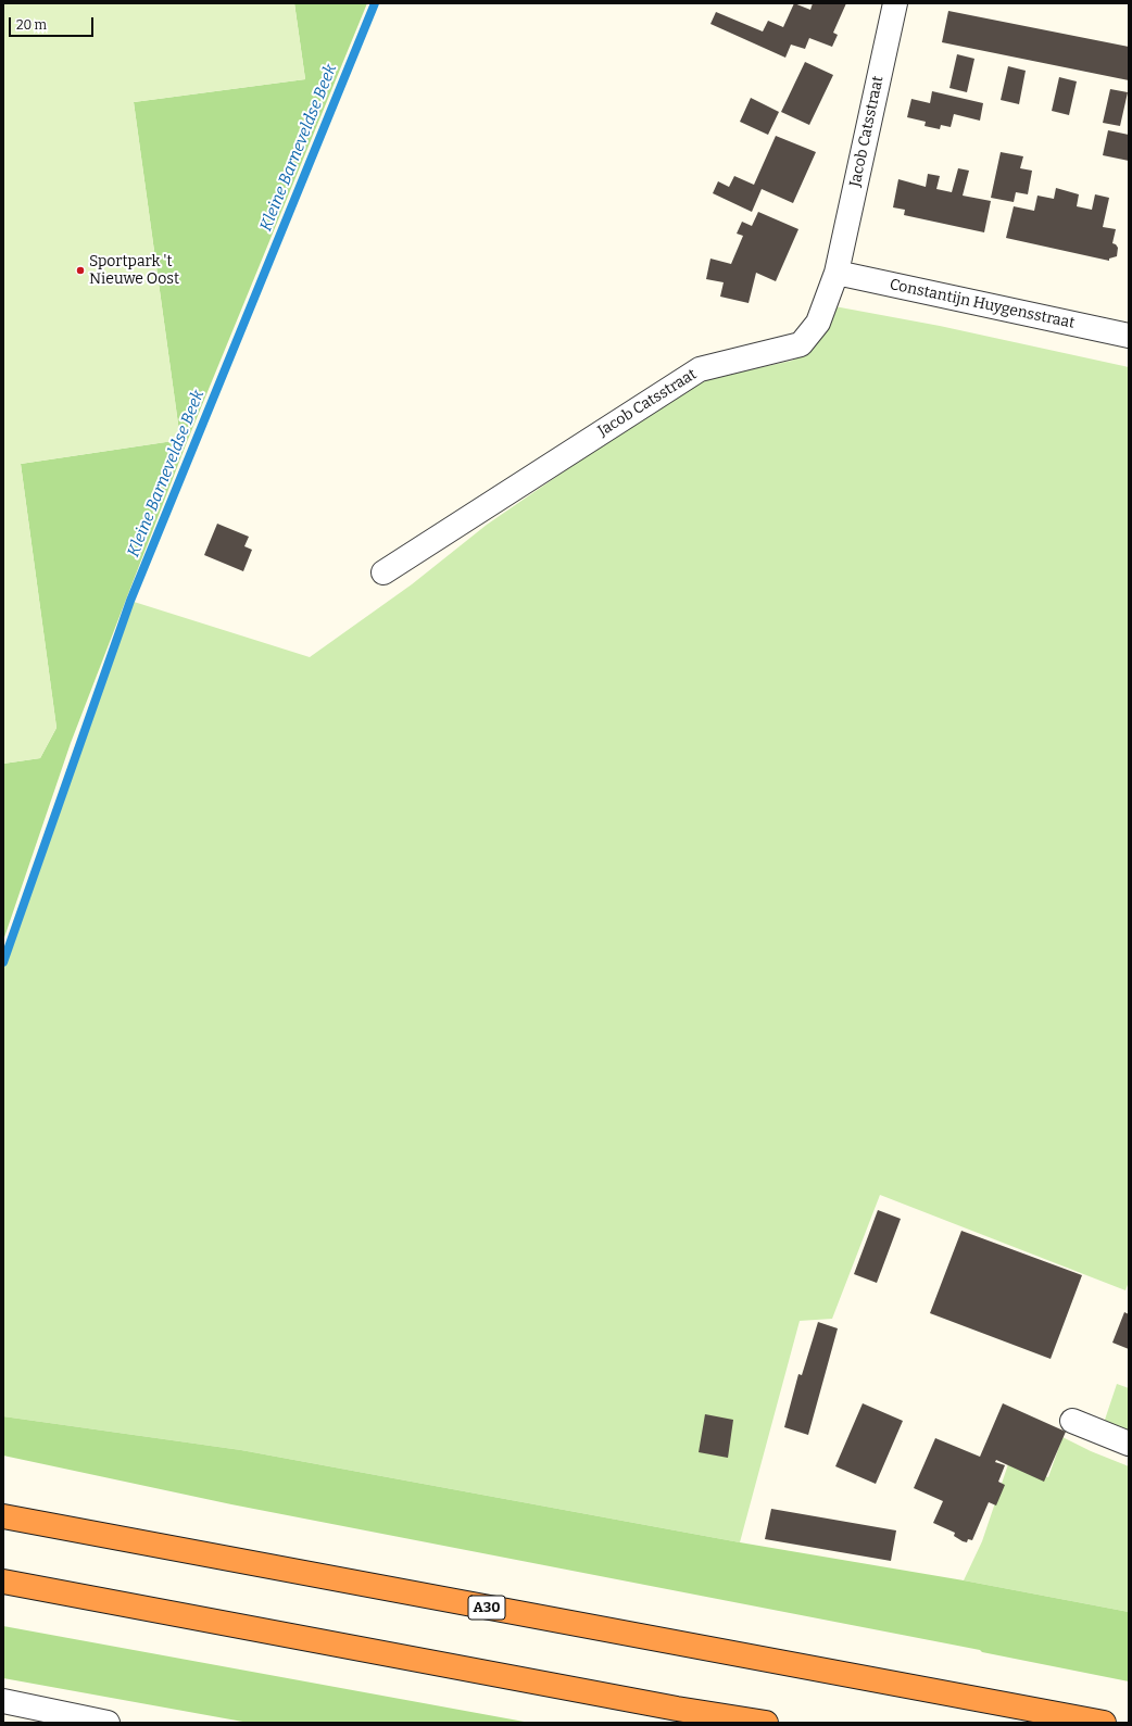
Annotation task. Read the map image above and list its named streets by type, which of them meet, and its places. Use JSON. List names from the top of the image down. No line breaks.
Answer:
{"streets":{"highway":["A30"],"street":["Jacob Catsstraat","Constantijn Huygensstraat"]},"crossings":[["Jacob Catsstraat","Constantijn Huygensstraat"]],"water":["Kleine Barneveldse Beek"],"places":["Sportpark 't Nieuwe Oost"],"scale_bar":"20 m"}
